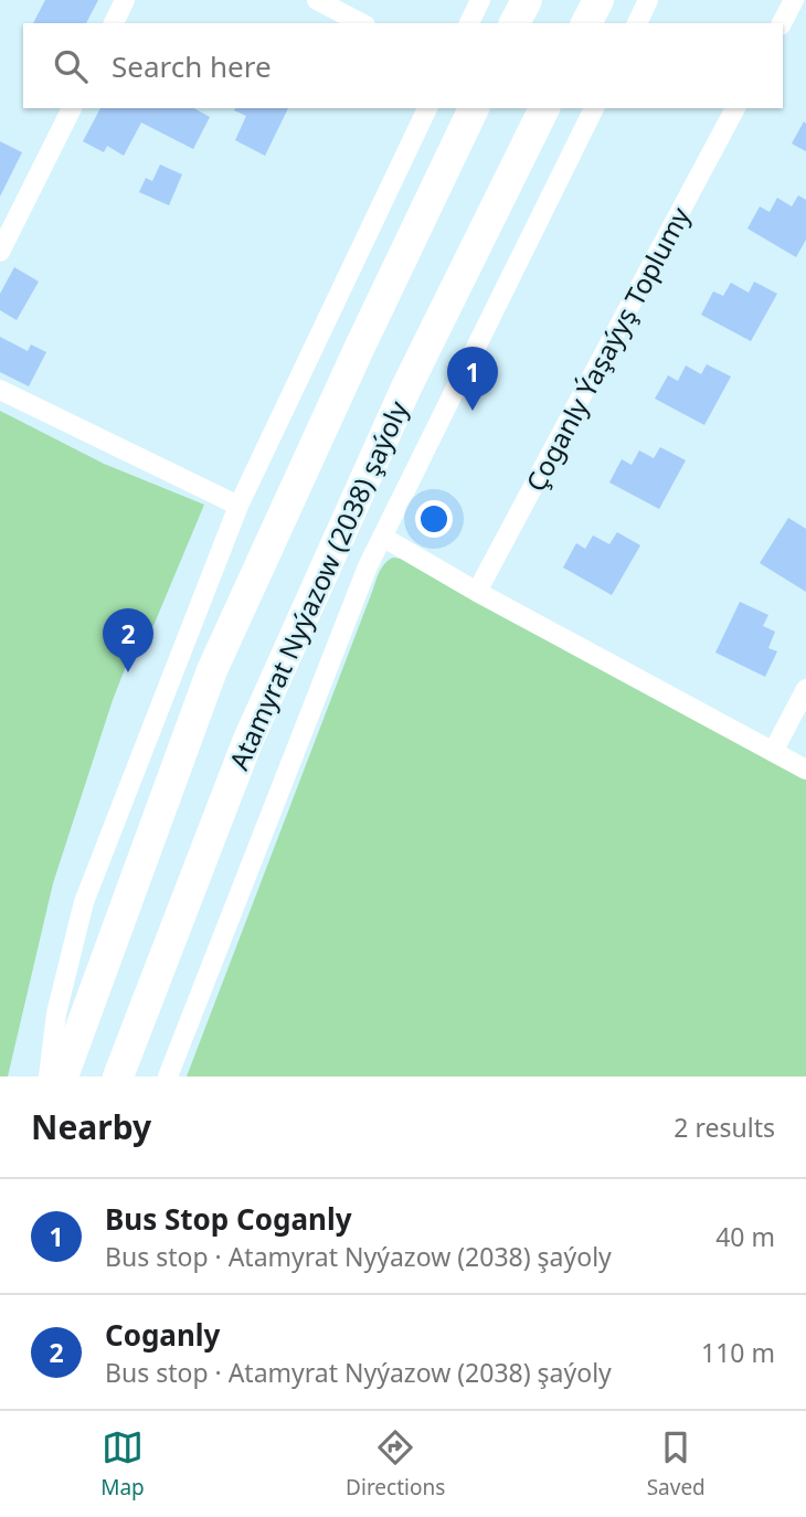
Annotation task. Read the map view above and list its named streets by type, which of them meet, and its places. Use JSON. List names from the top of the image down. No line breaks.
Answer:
{"streets":{"main road":["Atamyrat Nyýazow (2038) şaýoly"],"street":["Çoganly Ýaşaýyş Toplumy"]},"page":{"search":"Search here","pins":["1","2"],"heading":["Nearby","2 results"],"list":[{"mark":"1","name":"Bus Stop Coganly","note":"Bus stop · Atamyrat Nyýazow (2038) şaýoly","value":"40 m"},{"mark":"2","name":"Coganly","note":"Bus stop · Atamyrat Nyýazow (2038) şaýoly","value":"110 m"}],"nav":["Map","Directions","Saved"]}}
